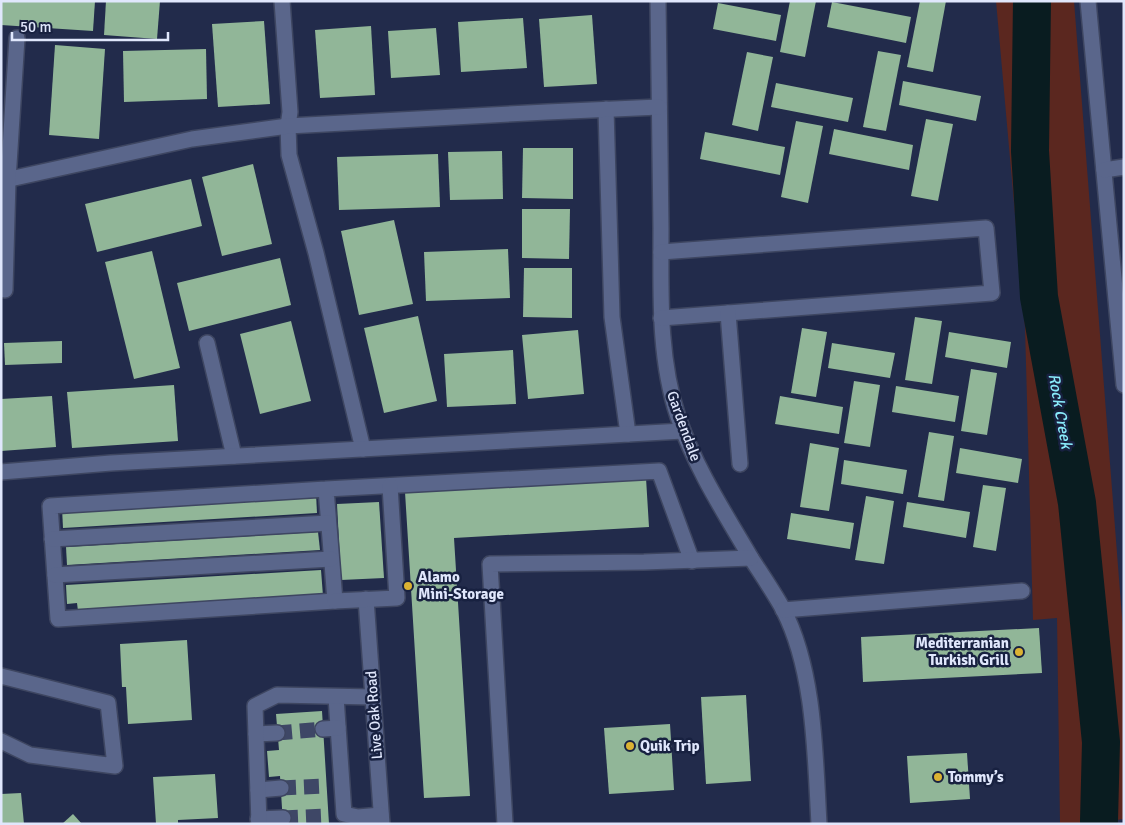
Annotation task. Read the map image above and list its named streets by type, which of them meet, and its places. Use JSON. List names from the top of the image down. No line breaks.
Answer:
{"streets":{"street":["Gardendale","Live Oak Road"]},"water":["Rock Creek"],"places":["Alamo Mini-Storage","Mediterranian Turkish Grill","Quik Trip","Tommy’s"],"scale_bar":"50 m"}
